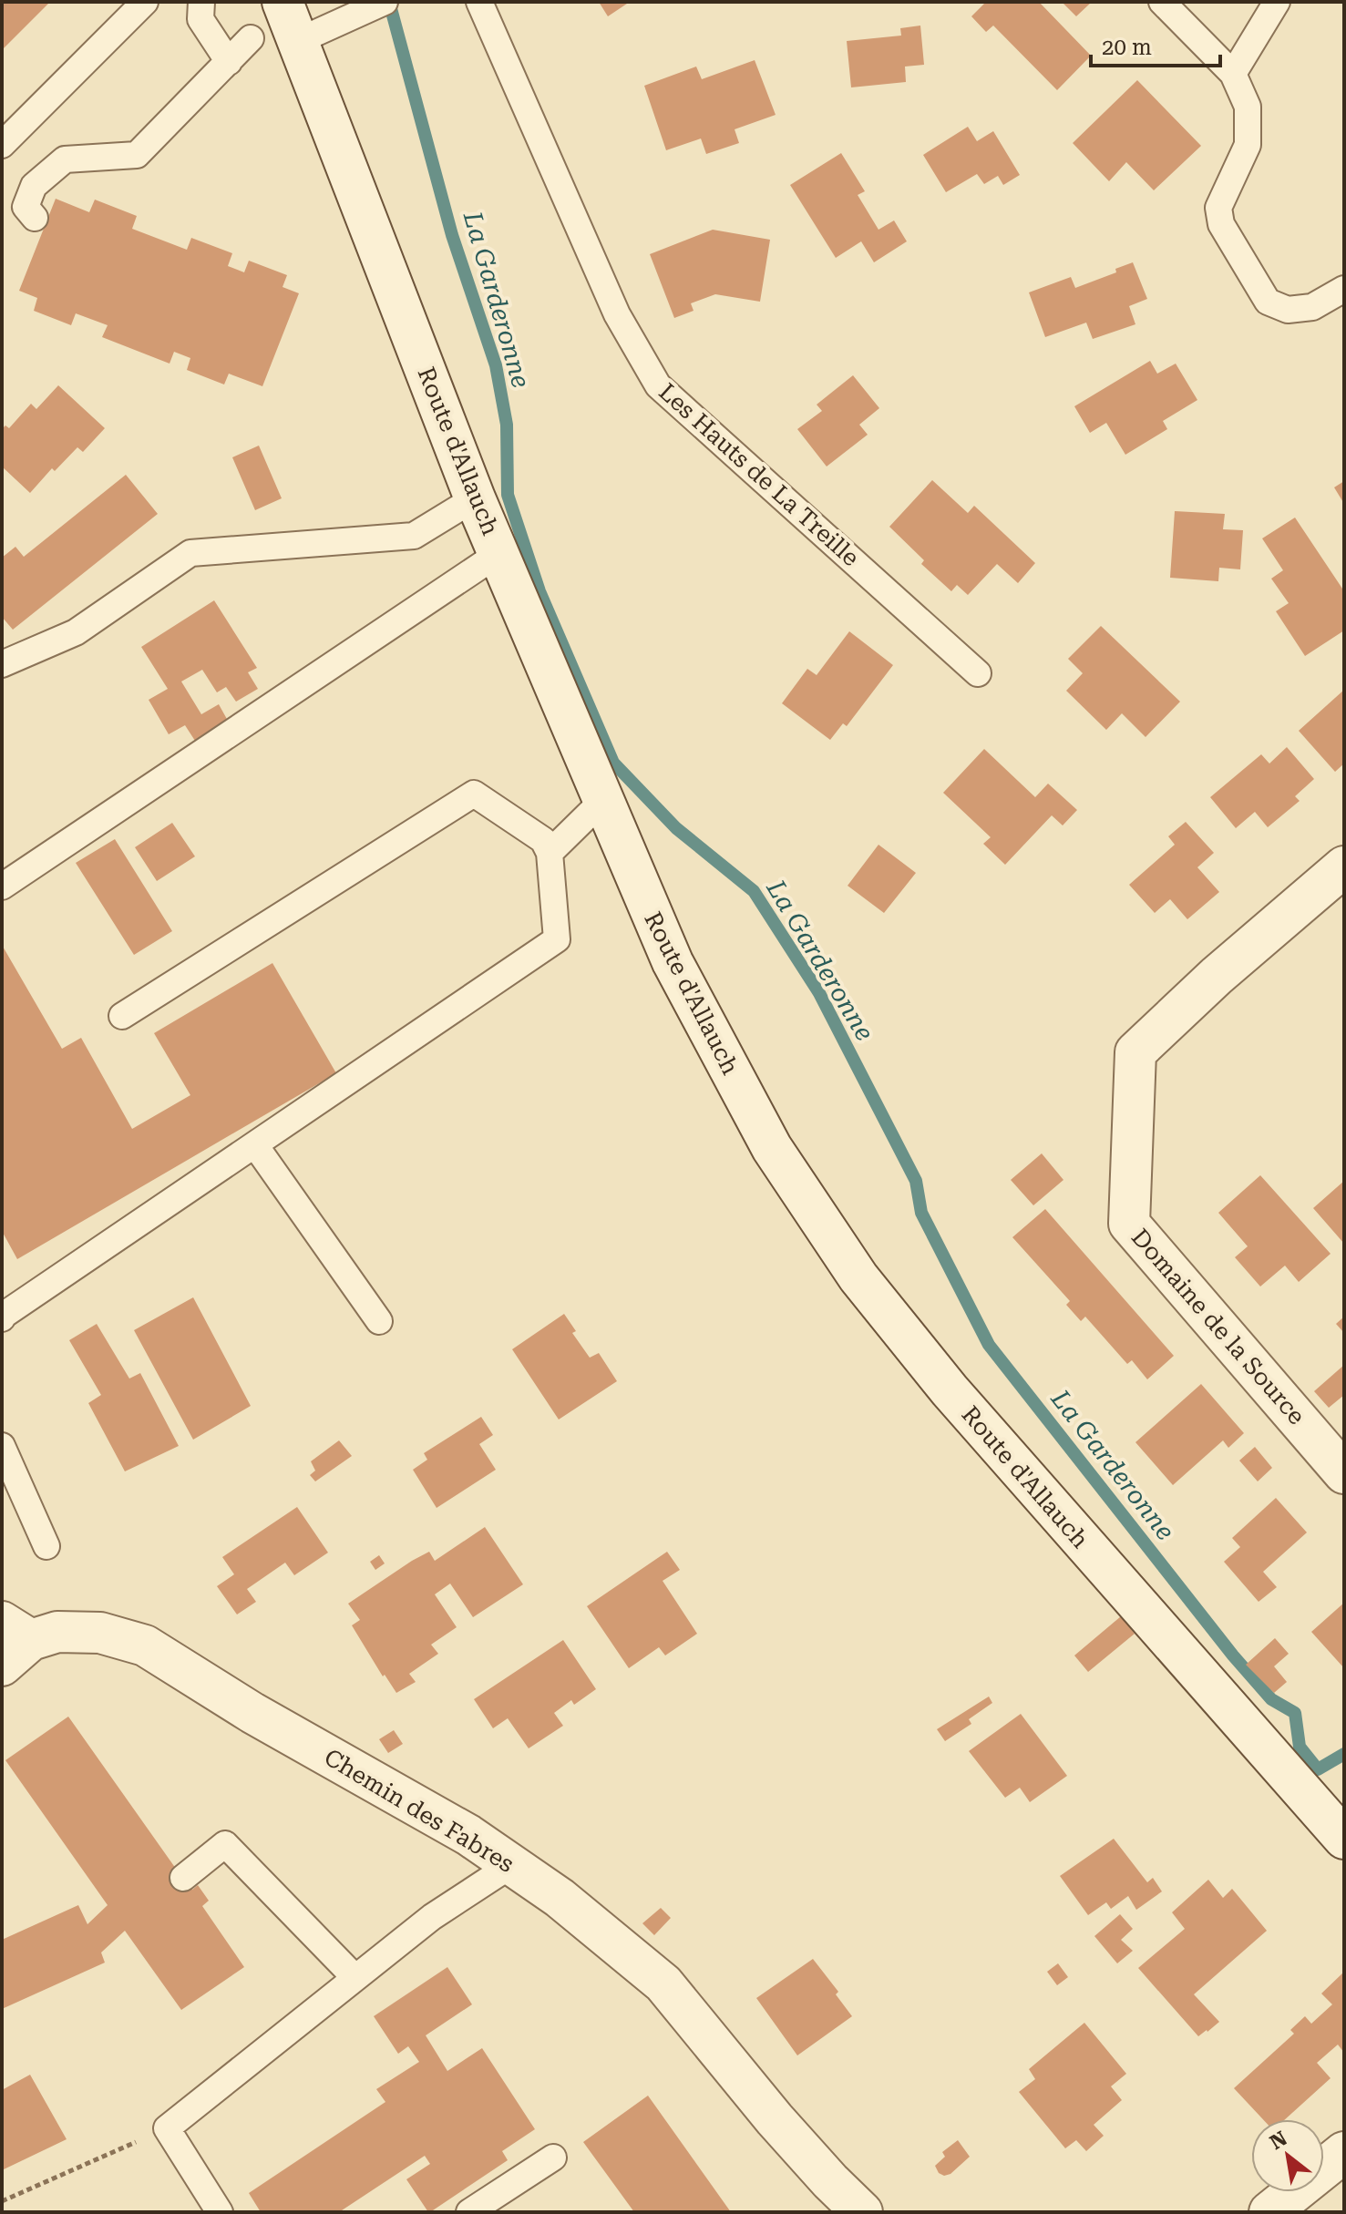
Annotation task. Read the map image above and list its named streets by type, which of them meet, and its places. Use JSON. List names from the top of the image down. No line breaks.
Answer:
{"streets":{"main road":["Route d'Allauch","Domaine de la Source","Chemin des Fabres"],"lane":["Les Hauts de La Treille"]},"water":["La Garderonne"],"scale_bar":"20 m","north":"top left"}
